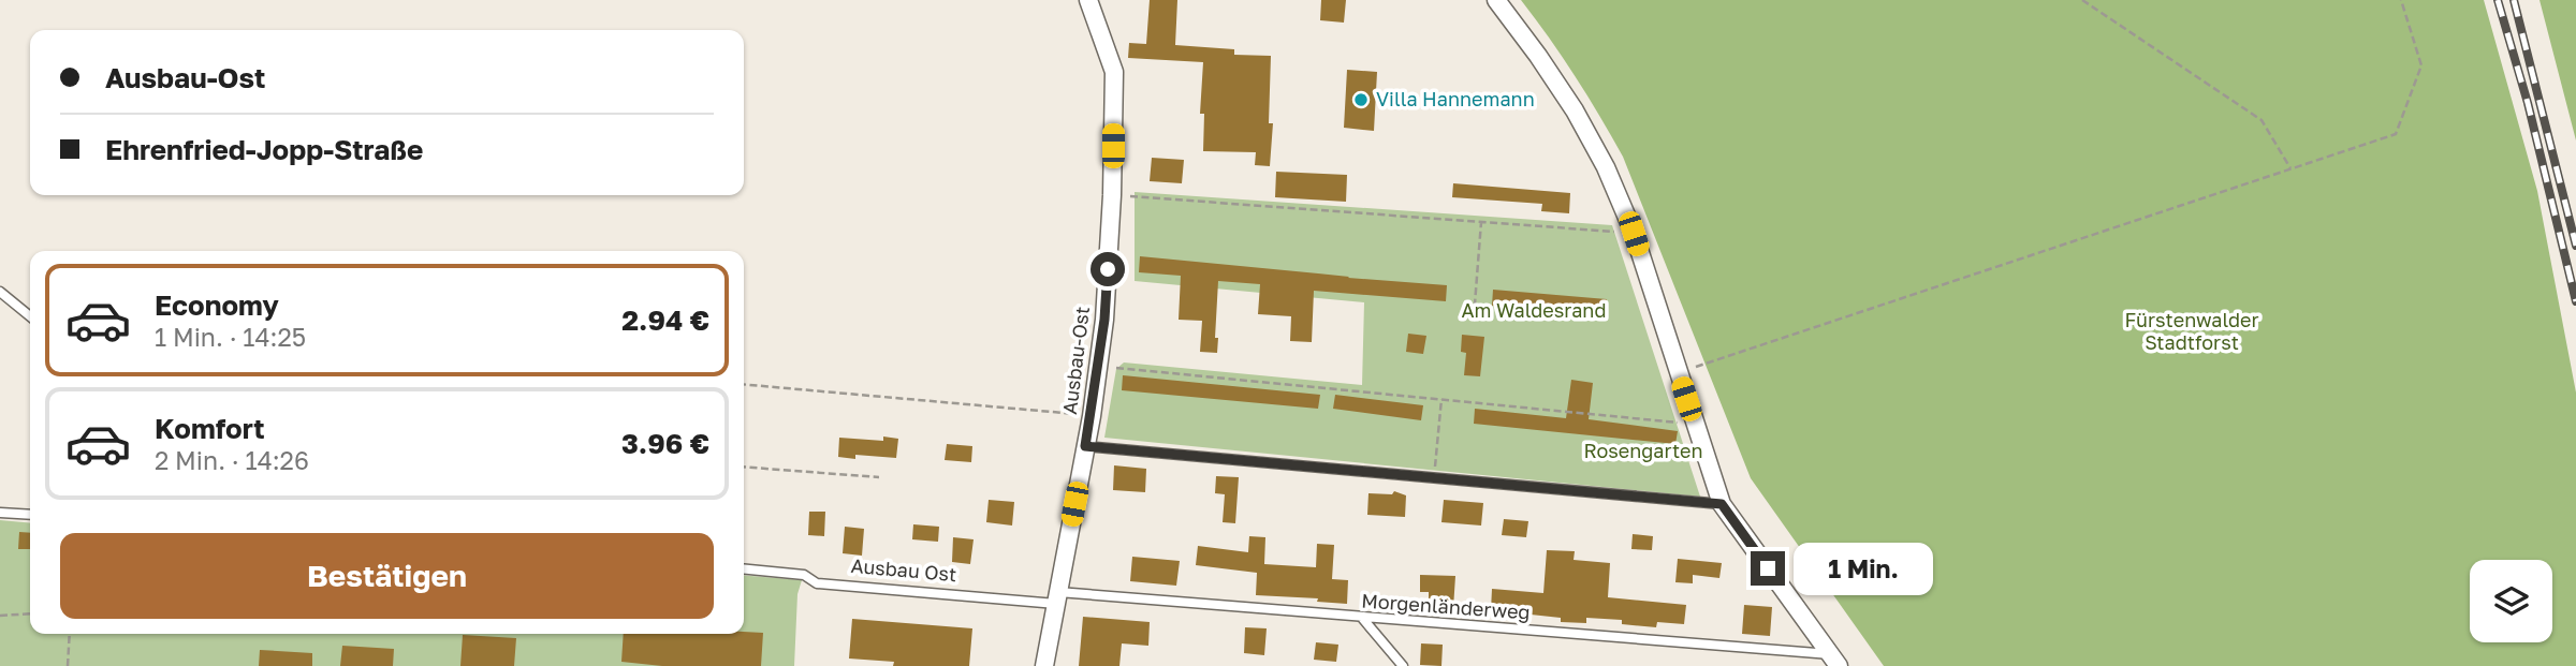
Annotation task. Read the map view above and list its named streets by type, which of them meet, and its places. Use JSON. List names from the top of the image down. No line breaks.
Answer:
{"streets":{"street":["Ausbau-Ost"],"lane":["Ausbau Ost","Morgenländerweg"]},"crossings":[["Ausbau-Ost","Ausbau Ost"],["Ausbau-Ost","Morgenländerweg"],["Ausbau Ost","Morgenländerweg"]],"parks":["Am Waldesrand","Fürstenwalder Stadtforst","Rosengarten"],"places":["Villa Hannemann"],"page":{"banner":["Ausbau-Ost","Ehrenfried-Jopp-Straße"],"list":[{"name":"Economy","note":"1 Min. · 14:25","value":"2.94 €"},{"name":"Komfort","note":"2 Min. · 14:26","value":"3.96 €"}],"buttons":"Bestätigen","bubble":"1 Min."}}
